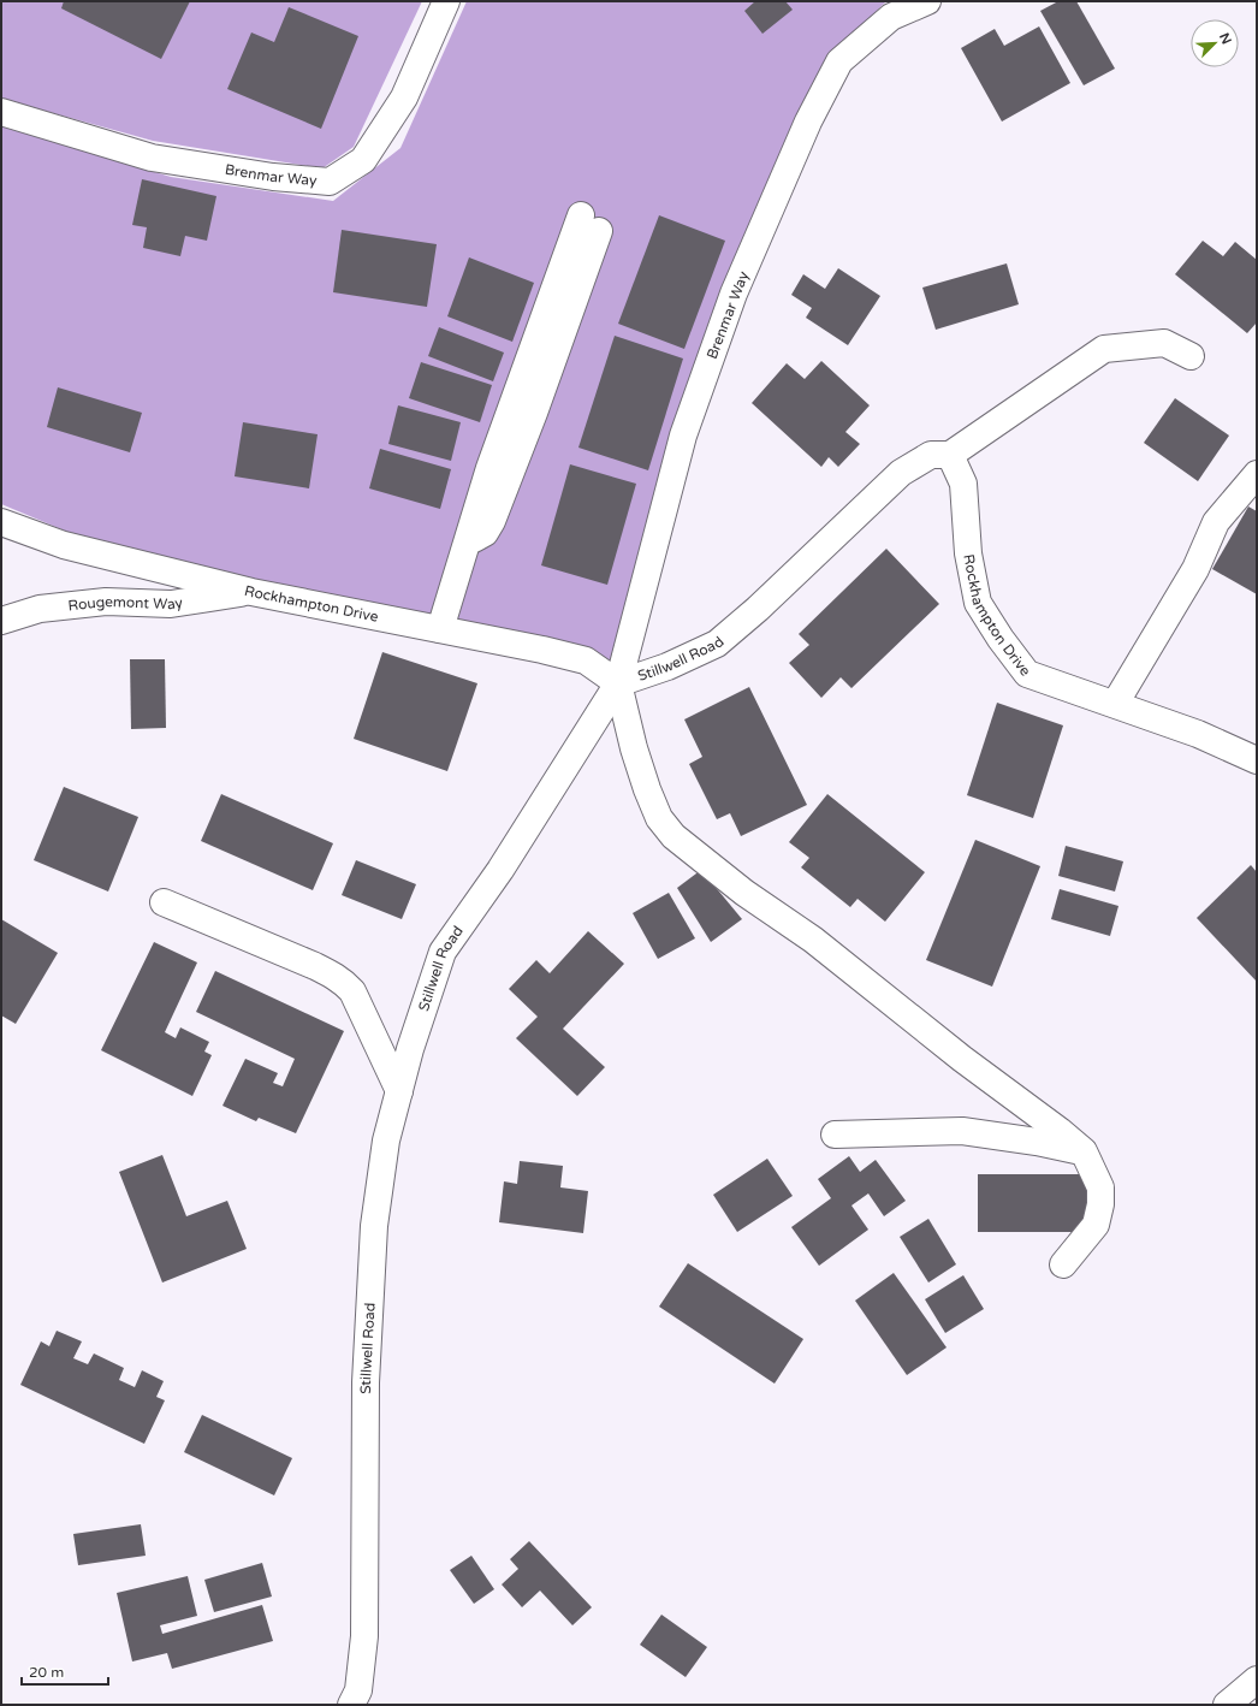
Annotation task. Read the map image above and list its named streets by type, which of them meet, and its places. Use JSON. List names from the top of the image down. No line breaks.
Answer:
{"streets":{"street":["Brenmar Way","Rockhampton Drive","Rougemont Way","Stillwell Road"]},"crossings":[["Brenmar Way","Rockhampton Drive"],["Brenmar Way","Stillwell Road"],["Rockhampton Drive","Rougemont Way"],["Rockhampton Drive","Stillwell Road"]],"scale_bar":"20 m","north":"top right"}
